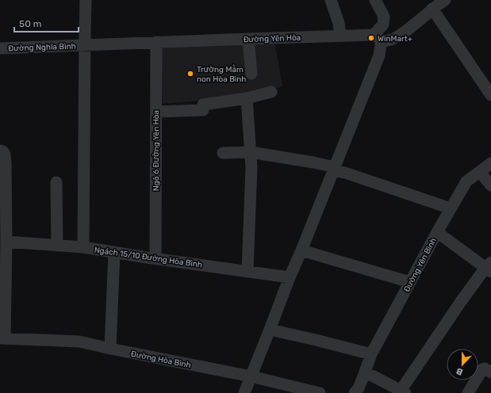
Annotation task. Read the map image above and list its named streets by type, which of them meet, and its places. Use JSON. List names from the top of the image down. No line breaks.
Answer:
{"streets":{"street":["Đường Yên Hòa","Đường Nghĩa Bình","Ngõ 6 Đường Yên Hòa","Ngách 15/10 Đường Hòa Bình","Đường Yên Bình","Đường Hòa Bình"]},"crossings":[["Đường Yên Hòa","Đường Nghĩa Bình"],["Đường Yên Hòa","Ngõ 6 Đường Yên Hòa"],["Ngõ 6 Đường Yên Hòa","Ngách 15/10 Đường Hòa Bình"]],"places":["WinMart+","Trường Mầm non Hòa Bình"],"scale_bar":"50 m","north":"bottom"}
